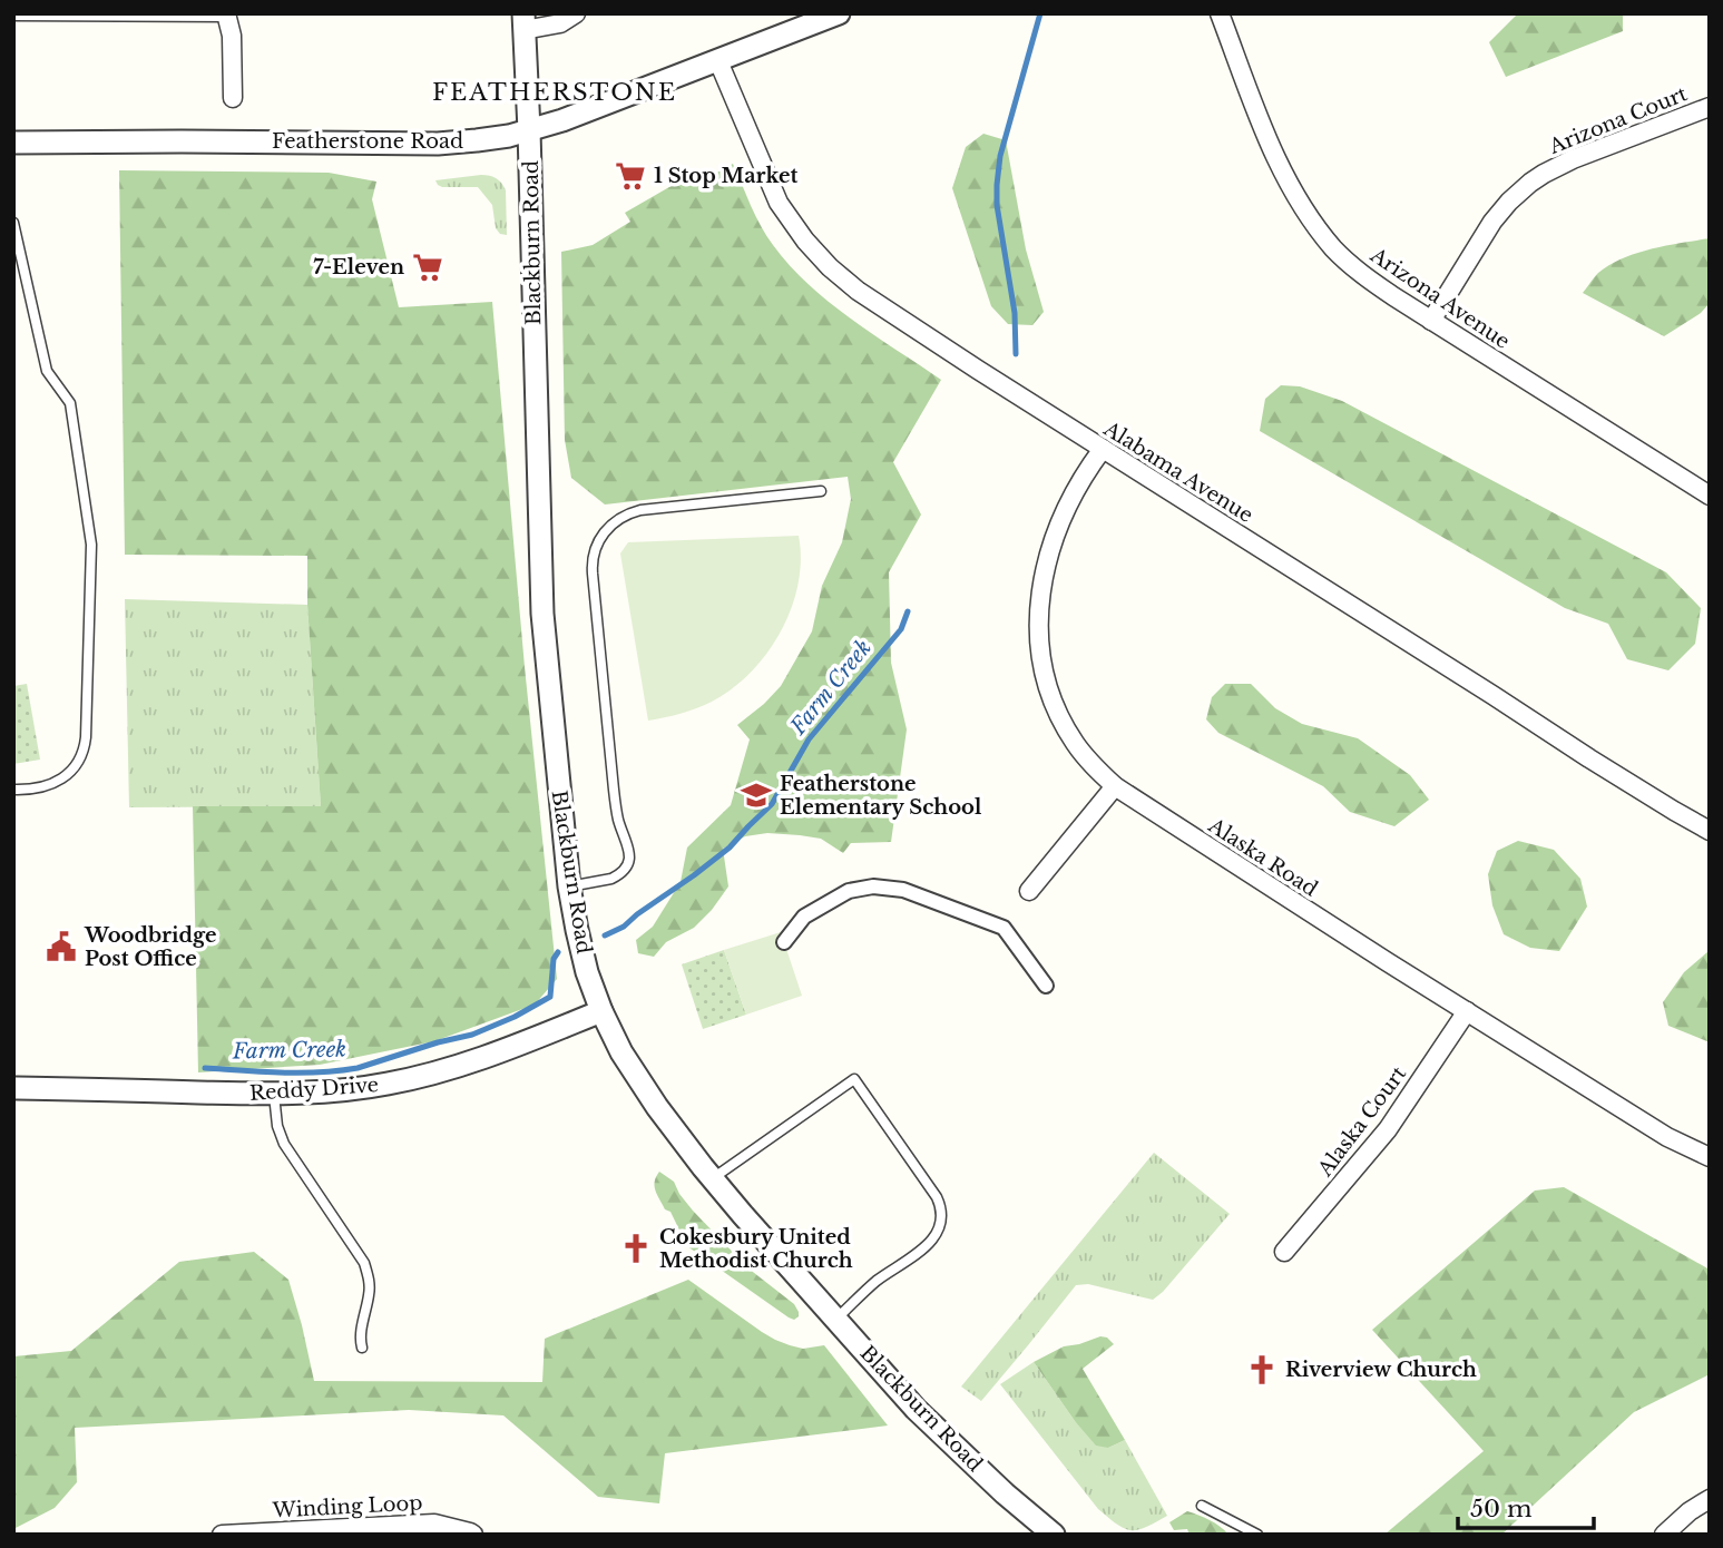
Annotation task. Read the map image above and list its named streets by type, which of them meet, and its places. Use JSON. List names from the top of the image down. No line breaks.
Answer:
{"streets":{"street":["Arizona Court","Featherstone Road","Blackburn Road","Arizona Avenue","Alabama Avenue","Alaska Road","Reddy Drive","Alaska Court","Winding Loop"]},"crossings":[["Arizona Court","Arizona Avenue"],["Featherstone Road","Blackburn Road"],["Featherstone Road","Alabama Avenue"],["Blackburn Road","Reddy Drive"],["Alabama Avenue","Alaska Road"],["Alaska Road","Alaska Court"]],"districts":["FEATHERSTONE"],"water":["Farm Creek"],"places":{"supermarket":["1 Stop Market","7-Eleven"],"school or university":["Featherstone Elementary School"],"public building":["Woodbridge Post Office"],"church":["Cokesbury United Methodist Church","Riverview Church"]},"scale_bar":"50 m"}
